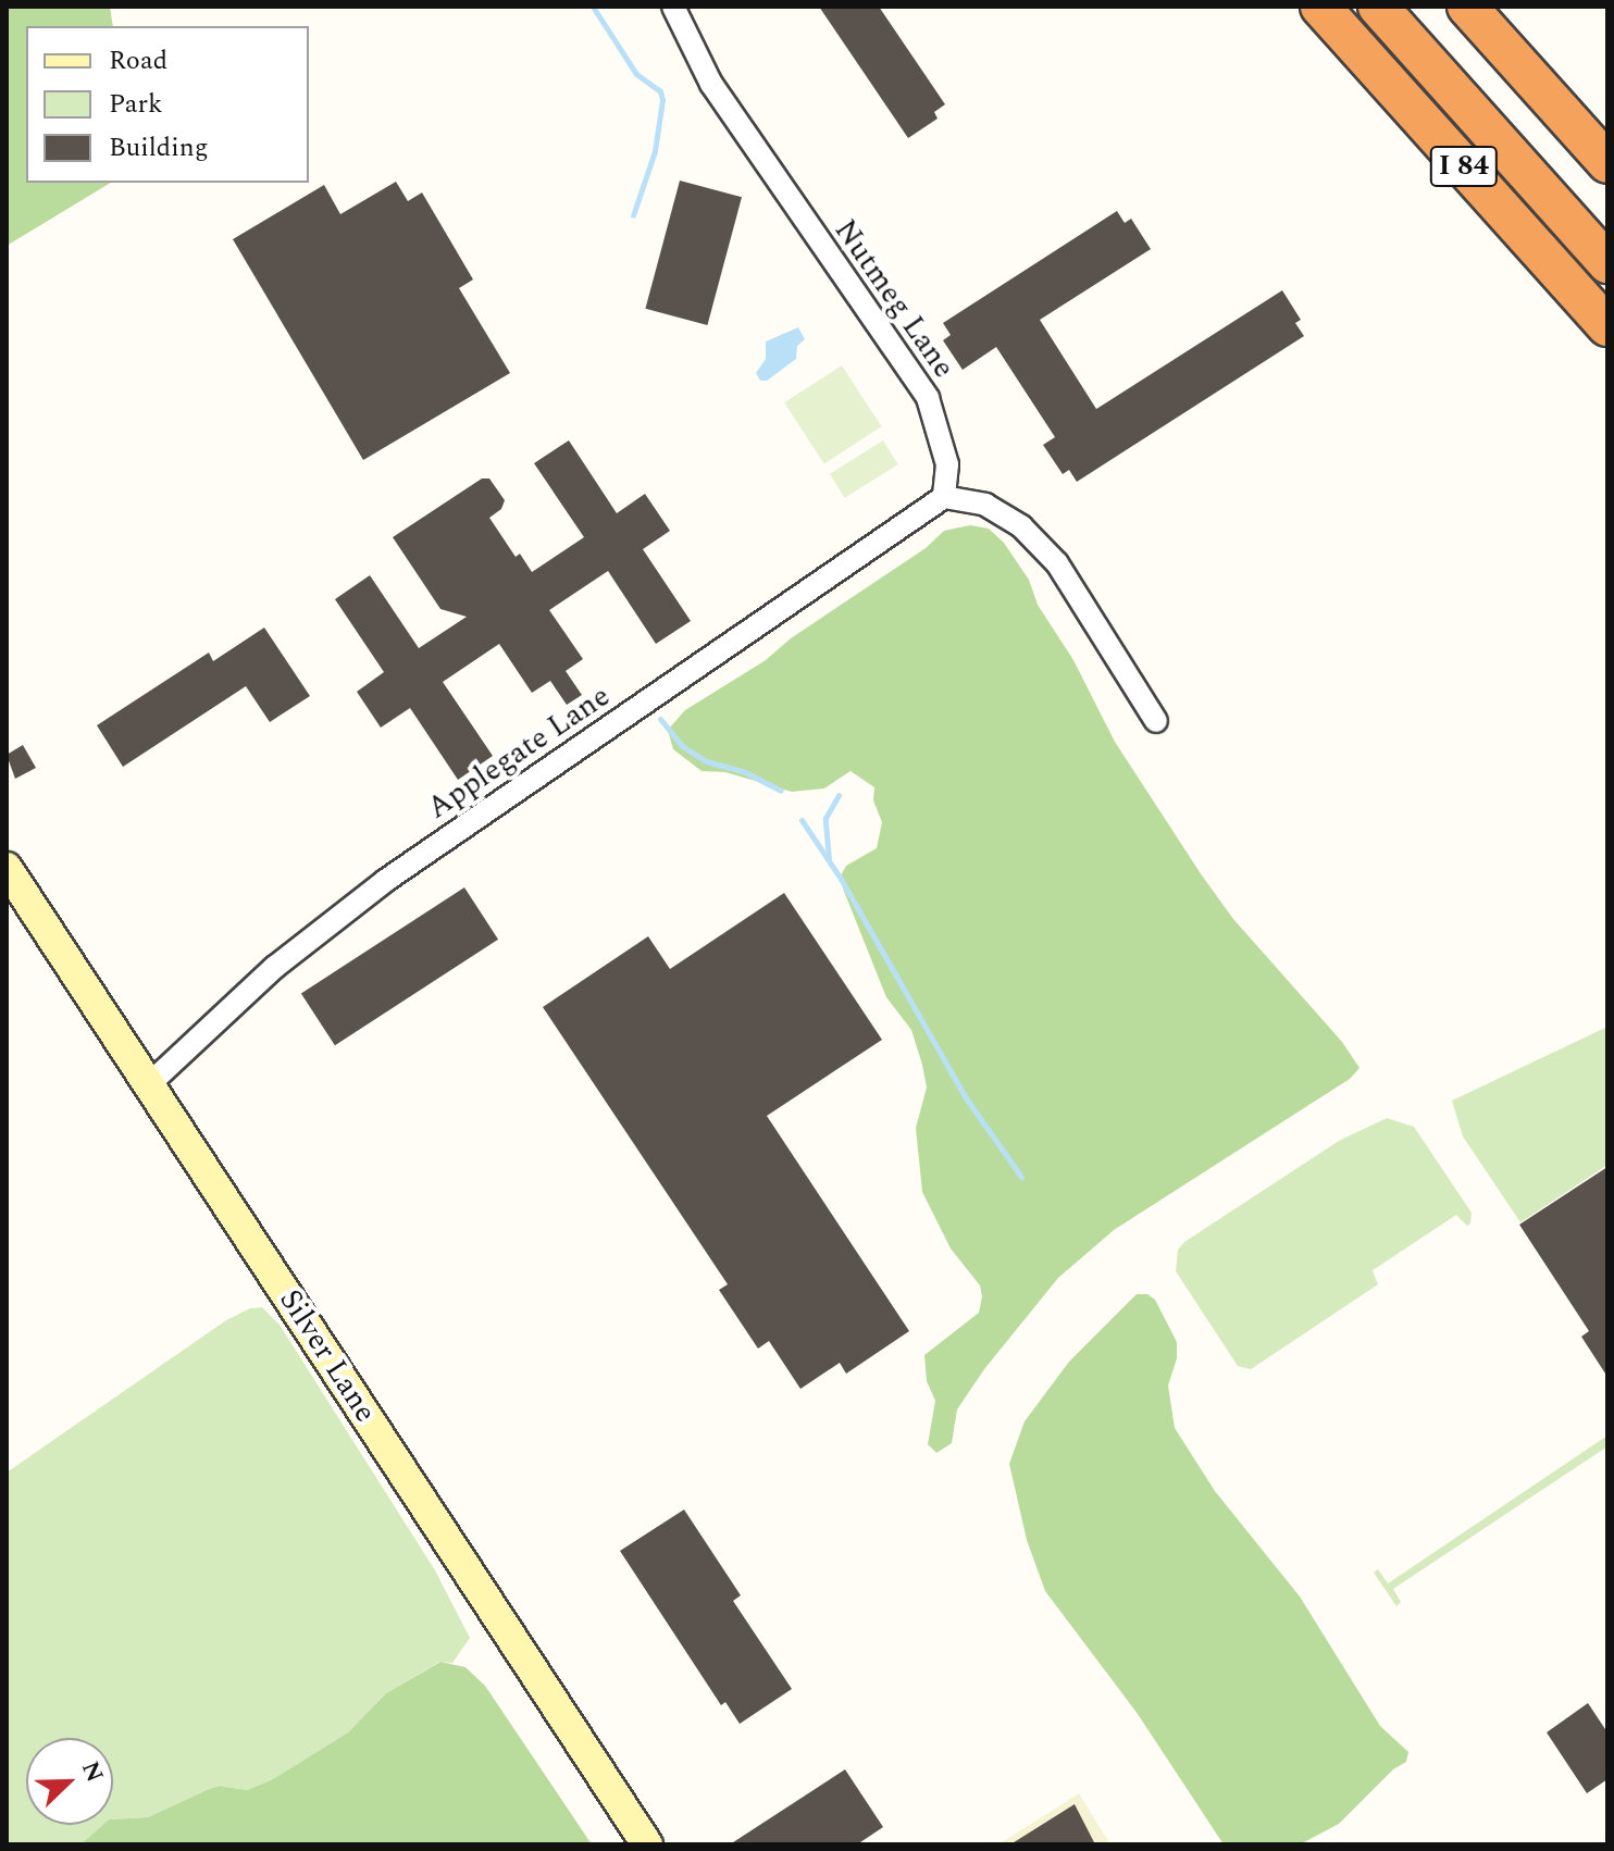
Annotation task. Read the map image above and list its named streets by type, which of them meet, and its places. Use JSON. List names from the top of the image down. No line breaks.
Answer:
{"streets":{"highway":["I 84"],"main road":["Silver Lane"],"street":["Nutmeg Lane","Applegate Lane"]},"crossings":[["Nutmeg Lane","Applegate Lane"],["Applegate Lane","Silver Lane"]],"legend":["Road","Park","Building"],"north":"top right"}
